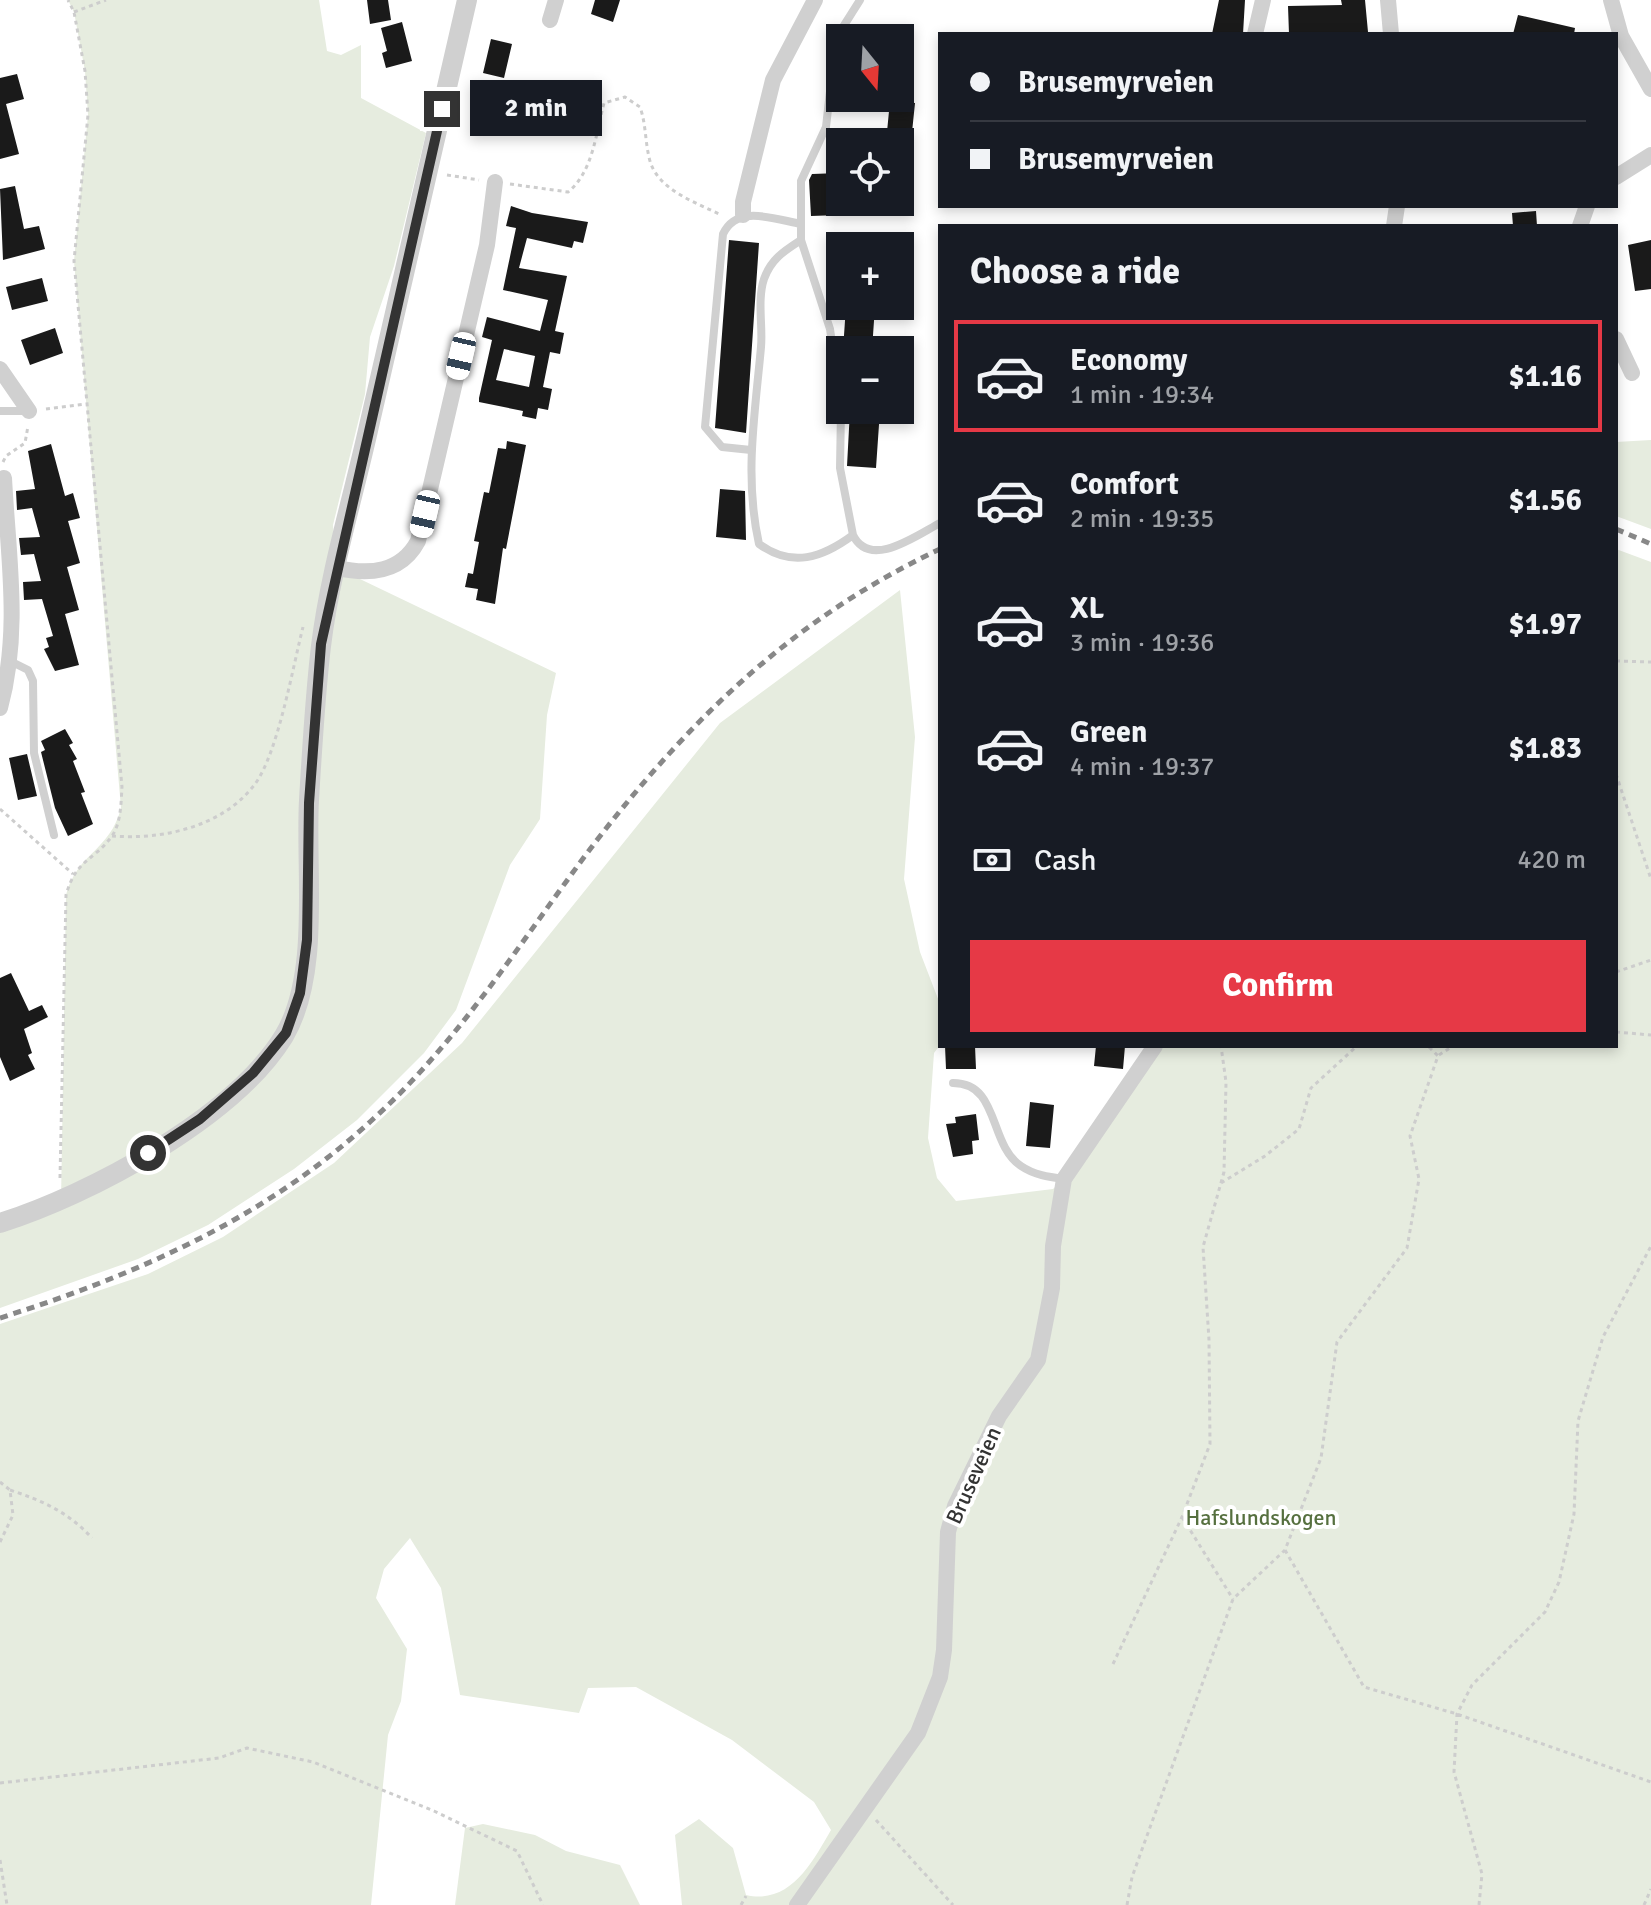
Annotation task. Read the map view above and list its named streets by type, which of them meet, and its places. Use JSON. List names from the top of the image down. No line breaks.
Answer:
{"streets":{"street":["Bruseveien"]},"parks":["Hafslundskogen"],"north":"bottom","page":{"map_buttons":["+","−"],"banner":["Brusemyrveien","Brusemyrveien"],"bubble":"2 min","heading":"Choose a ride","list":[{"name":"Economy","note":"1 min · 19:34","value":"$1.16"},{"name":"Comfort","note":"2 min · 19:35","value":"$1.56"},{"name":"XL","note":"3 min · 19:36","value":"$1.97"},{"name":"Green","note":"4 min · 19:37","value":"$1.83"}],"pay":["Cash","420 m"],"buttons":"Confirm"}}
